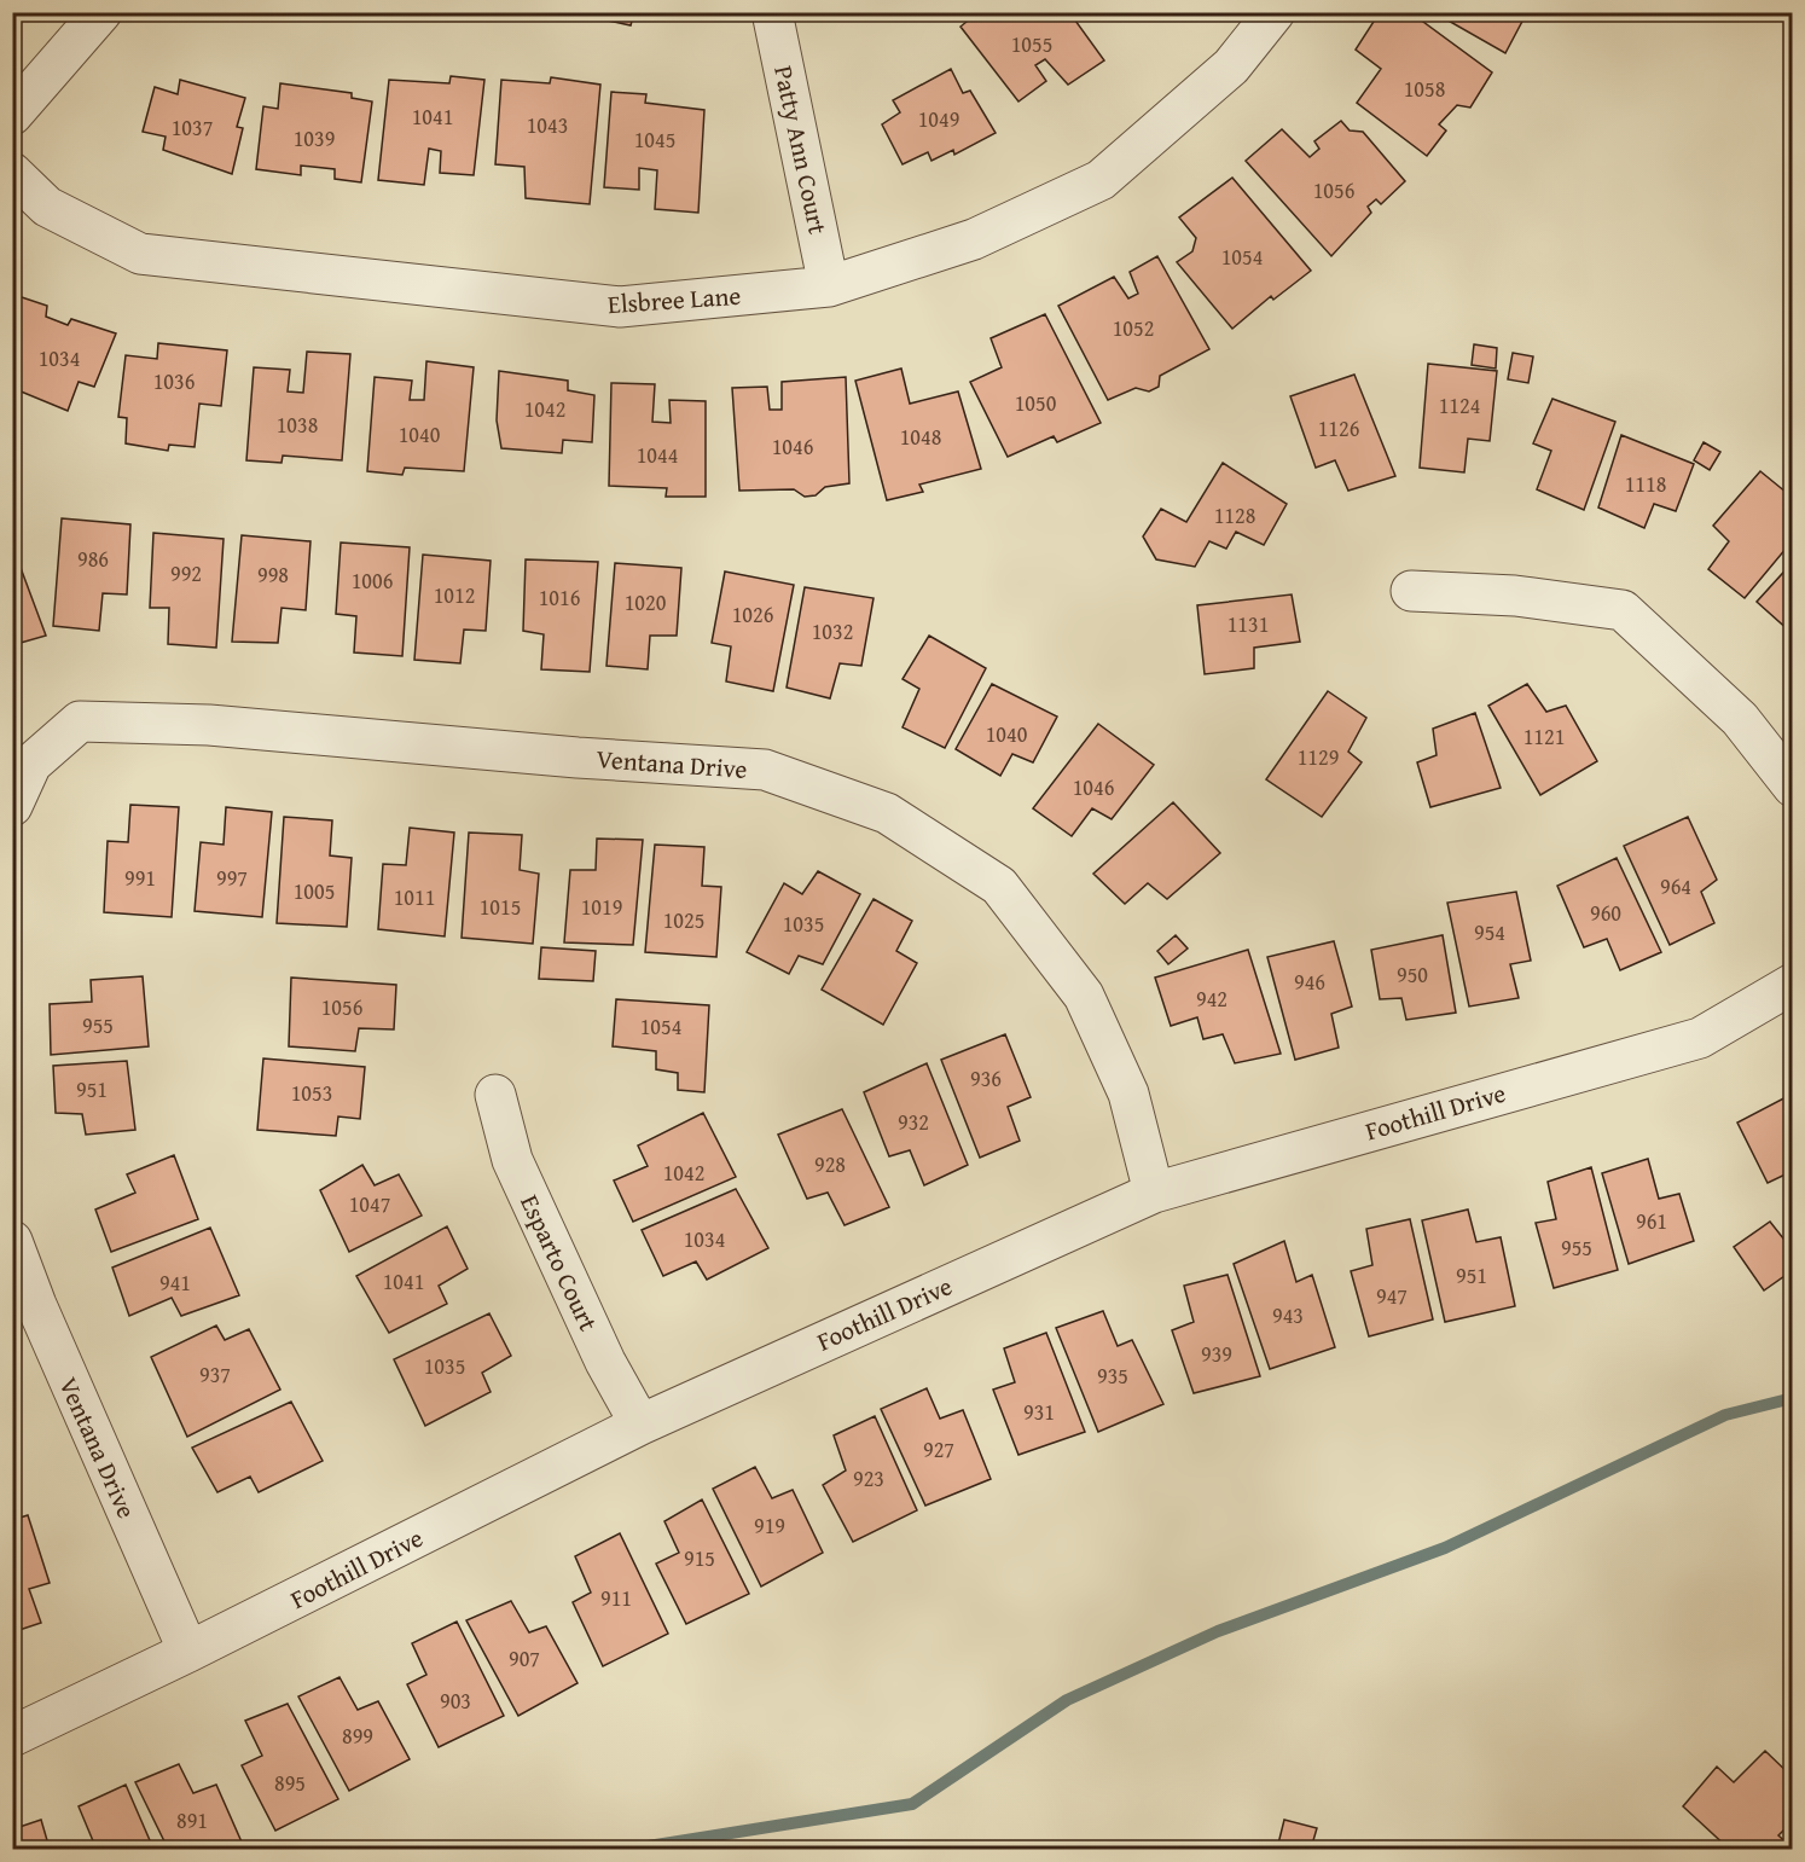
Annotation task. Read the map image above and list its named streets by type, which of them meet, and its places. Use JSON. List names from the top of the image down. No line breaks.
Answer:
{"streets":{"street":["Patty Ann Court","Elsbree Lane","Ventana Drive","Foothill Drive","Esparto Court"]},"crossings":[["Patty Ann Court","Elsbree Lane"],["Ventana Drive","Foothill Drive"],["Foothill Drive","Esparto Court"]],"house_numbers":["1055","1058","1041","1049","1043","1037","1039","1045","1056","1054","1052","1034","1036","1050","1124","1042","1038","1126","1040","1048","1046","1044","1118","1128","986","992","998","1006","1012","1016","1020","1026","1131","1032","1040","1121","1129","1046","991","997","964","1005","1011","1015","1019","960","1025","1035","954","950","946","942","1056","955","1054","936","951","1053","932","928","1042","1047","961","1034","955","951","1041","941","947","943","939","1035","937","935","931","927","923","919","915","911","907","903","899","895","891"]}
